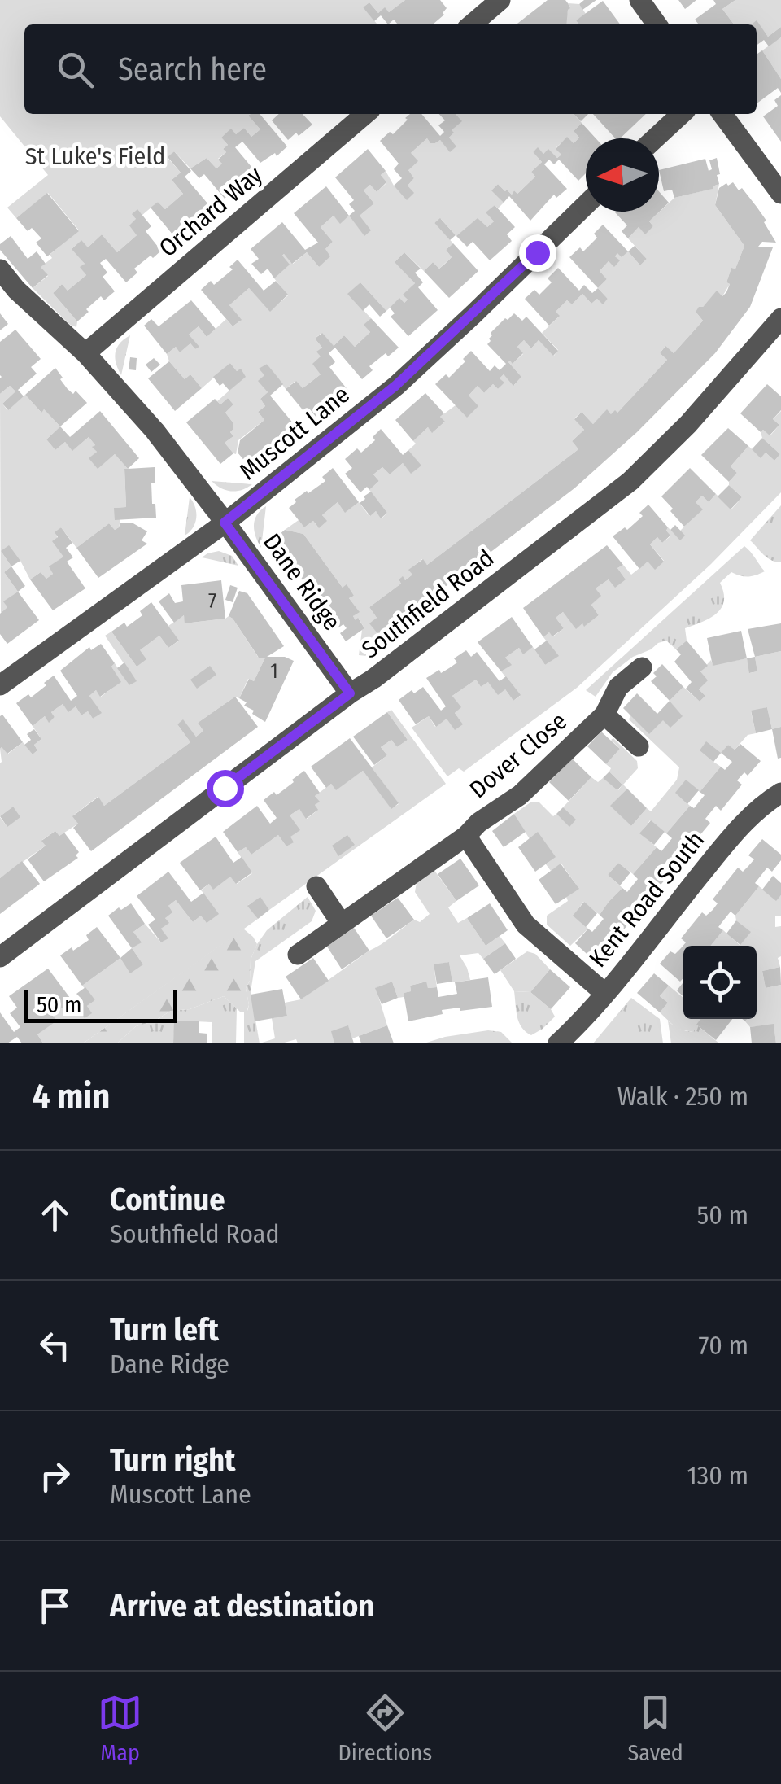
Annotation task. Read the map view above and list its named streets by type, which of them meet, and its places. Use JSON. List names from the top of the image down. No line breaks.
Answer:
{"streets":{"street":["Orchard Way","Muscott Lane","Dane Ridge","Southfield Road","Dover Close","Kent Road South"]},"crossings":[["Orchard Way","Dane Ridge"],["Muscott Lane","Dane Ridge"],["Dane Ridge","Southfield Road"],["Dover Close","Kent Road South"]],"parks":["St Luke's Field"],"house_numbers":["7","1"],"scale_bar":"50 m","north":"left","page":{"search":"Search here","scale":"50 m","heading":["4 min","Walk · 250 m"],"list":[["Continue","Southfield Road","50 m"],["Turn left","Dane Ridge","70 m"],["Turn right","Muscott Lane","130 m"],"Arrive at destination"],"nav":["Map","Directions","Saved"]}}
